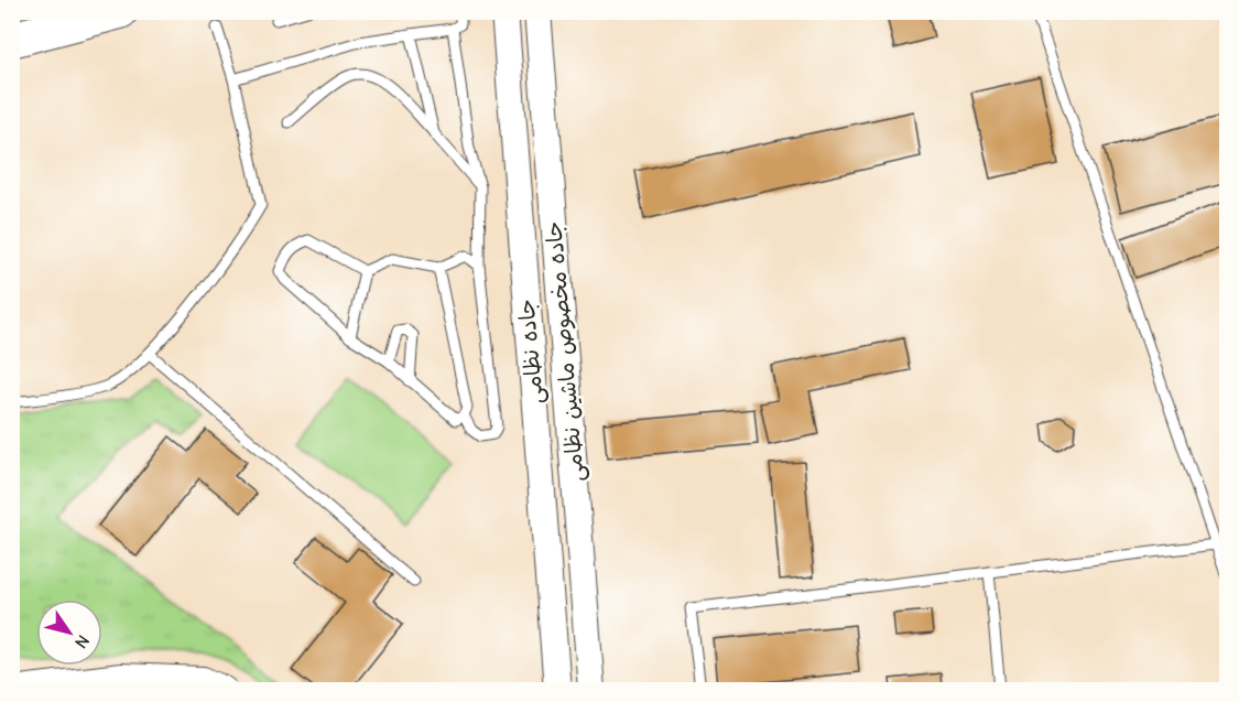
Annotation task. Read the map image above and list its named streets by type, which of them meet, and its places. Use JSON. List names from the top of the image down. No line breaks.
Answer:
{"streets":{"street":["جاده نظامی","جاده مخصوص ماشین نظامی"]},"north":"bottom right"}
